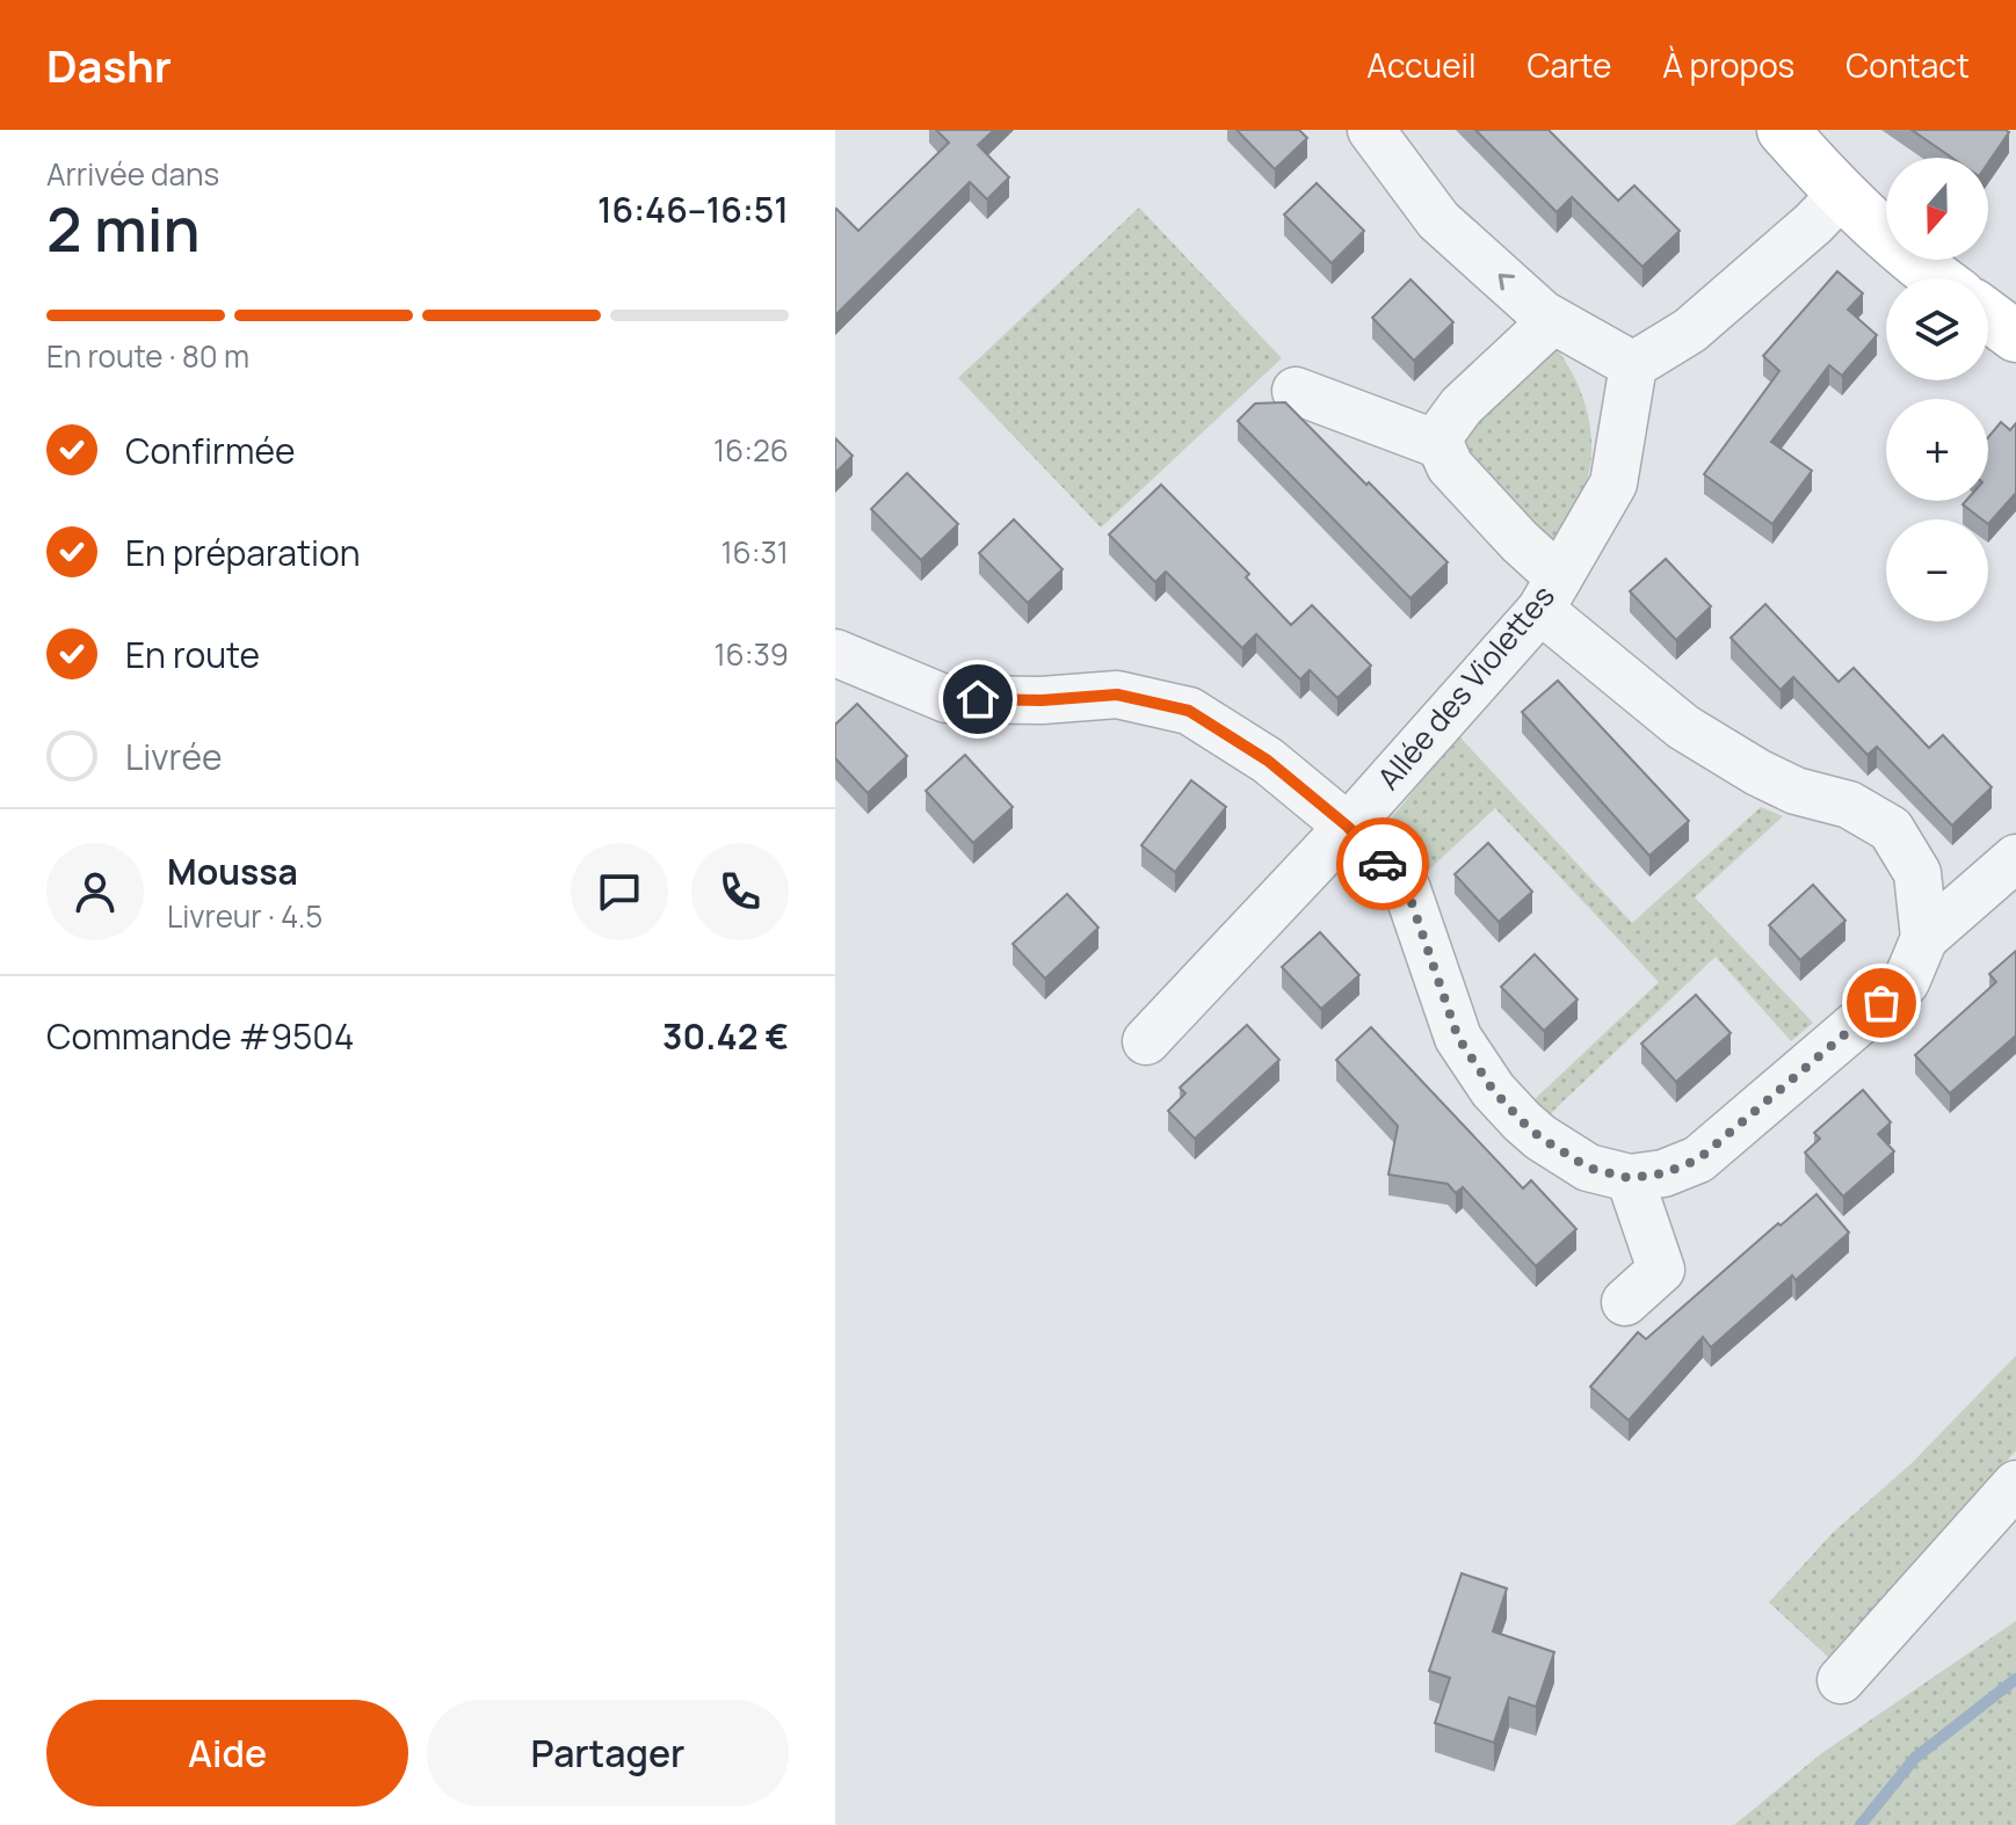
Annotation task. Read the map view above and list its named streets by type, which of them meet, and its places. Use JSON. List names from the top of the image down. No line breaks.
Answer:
{"streets":{"street":["Allée des Violettes"]},"north":"bottom","page":{"header":"Dashr","nav":["Accueil","Carte","À propos","Contact"],"heading":["2 min","Arrivée dans","16:46–16:51"],"panel":["Moussa","Livreur · 4.5","Commande #9504","30.42 €"],"map_buttons":["+","−"],"bar":"En route · 80 m","list":[["Confirmée","16:26"],["En préparation","16:31"],["En route","16:39"],"Livrée"],"buttons":["Aide","Partager"]}}
